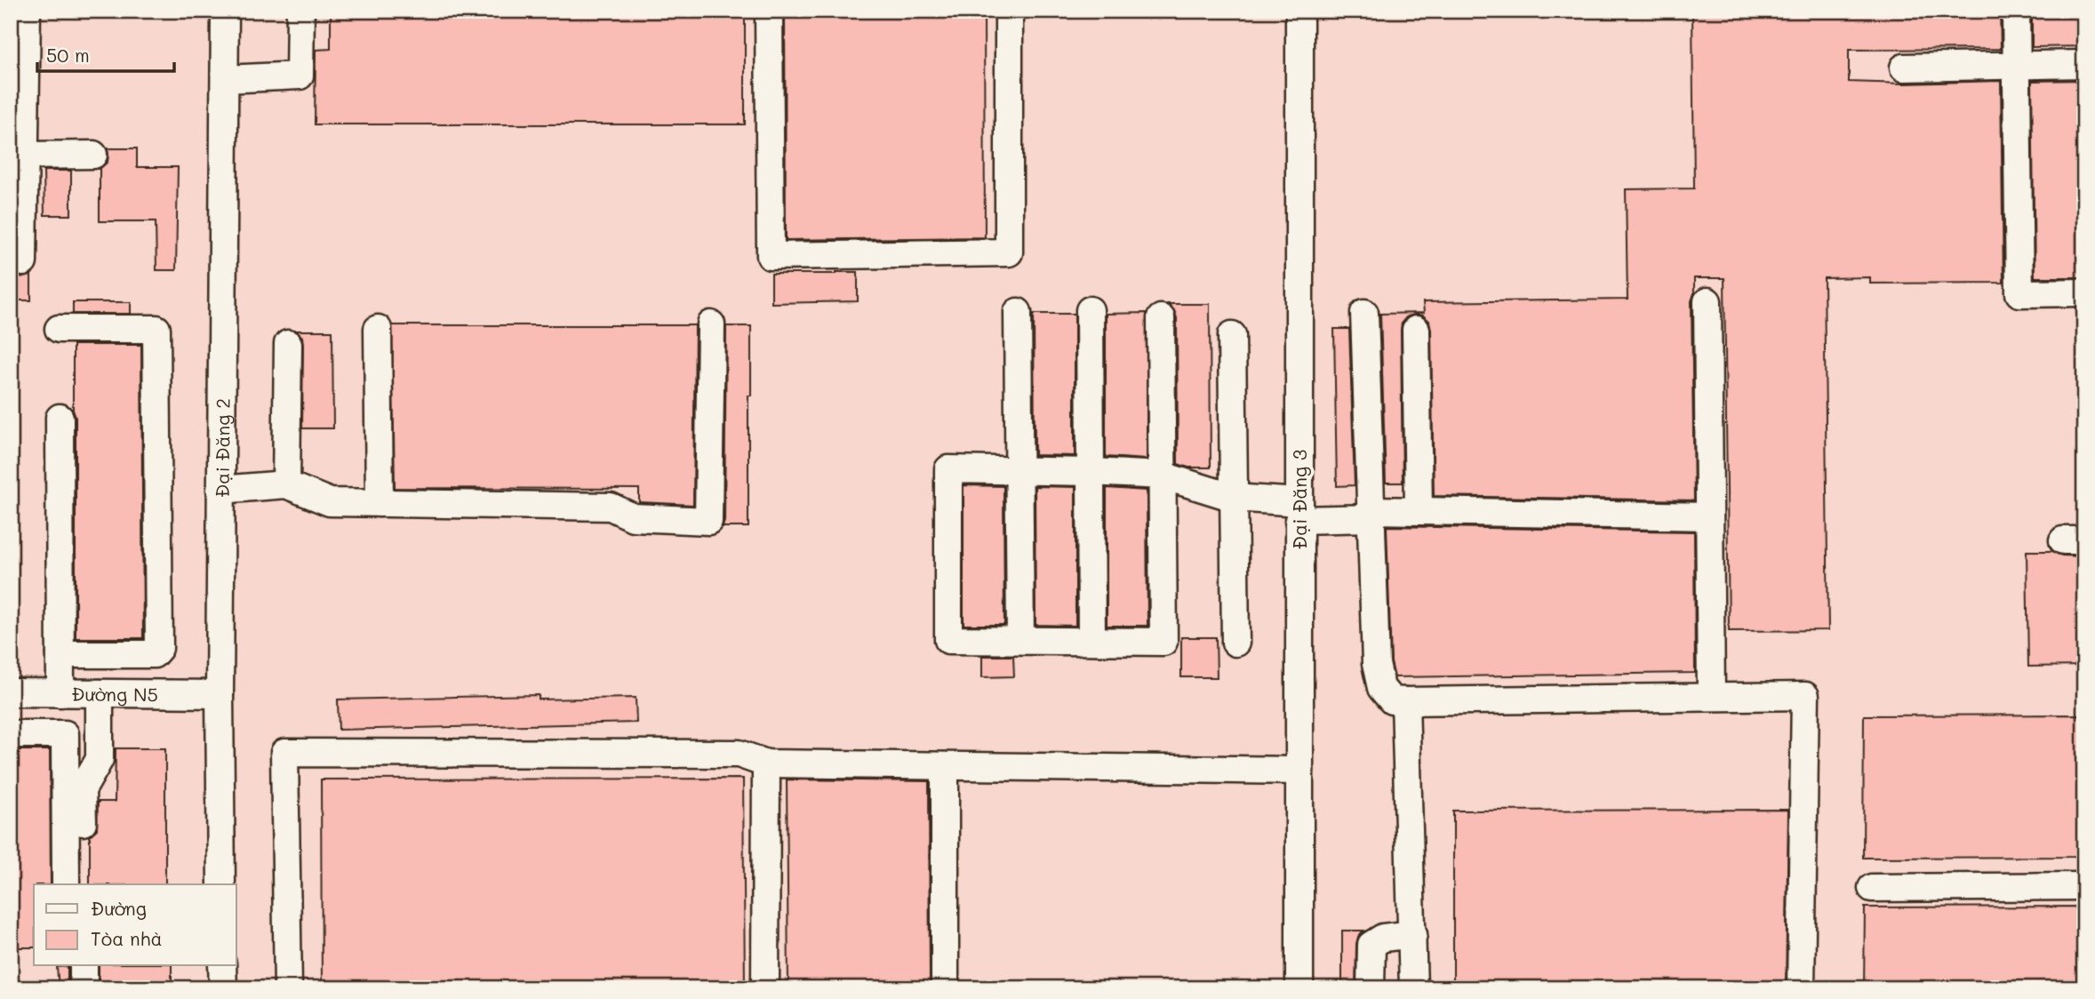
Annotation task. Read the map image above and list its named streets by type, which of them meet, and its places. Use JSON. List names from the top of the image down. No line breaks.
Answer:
{"streets":{"street":["Đại Đăng 2","Đại Đăng 3","Đường N5"]},"crossings":[["Đại Đăng 2","Đường N5"]],"legend":["Đường","Tòa nhà"],"scale_bar":"50 m"}
